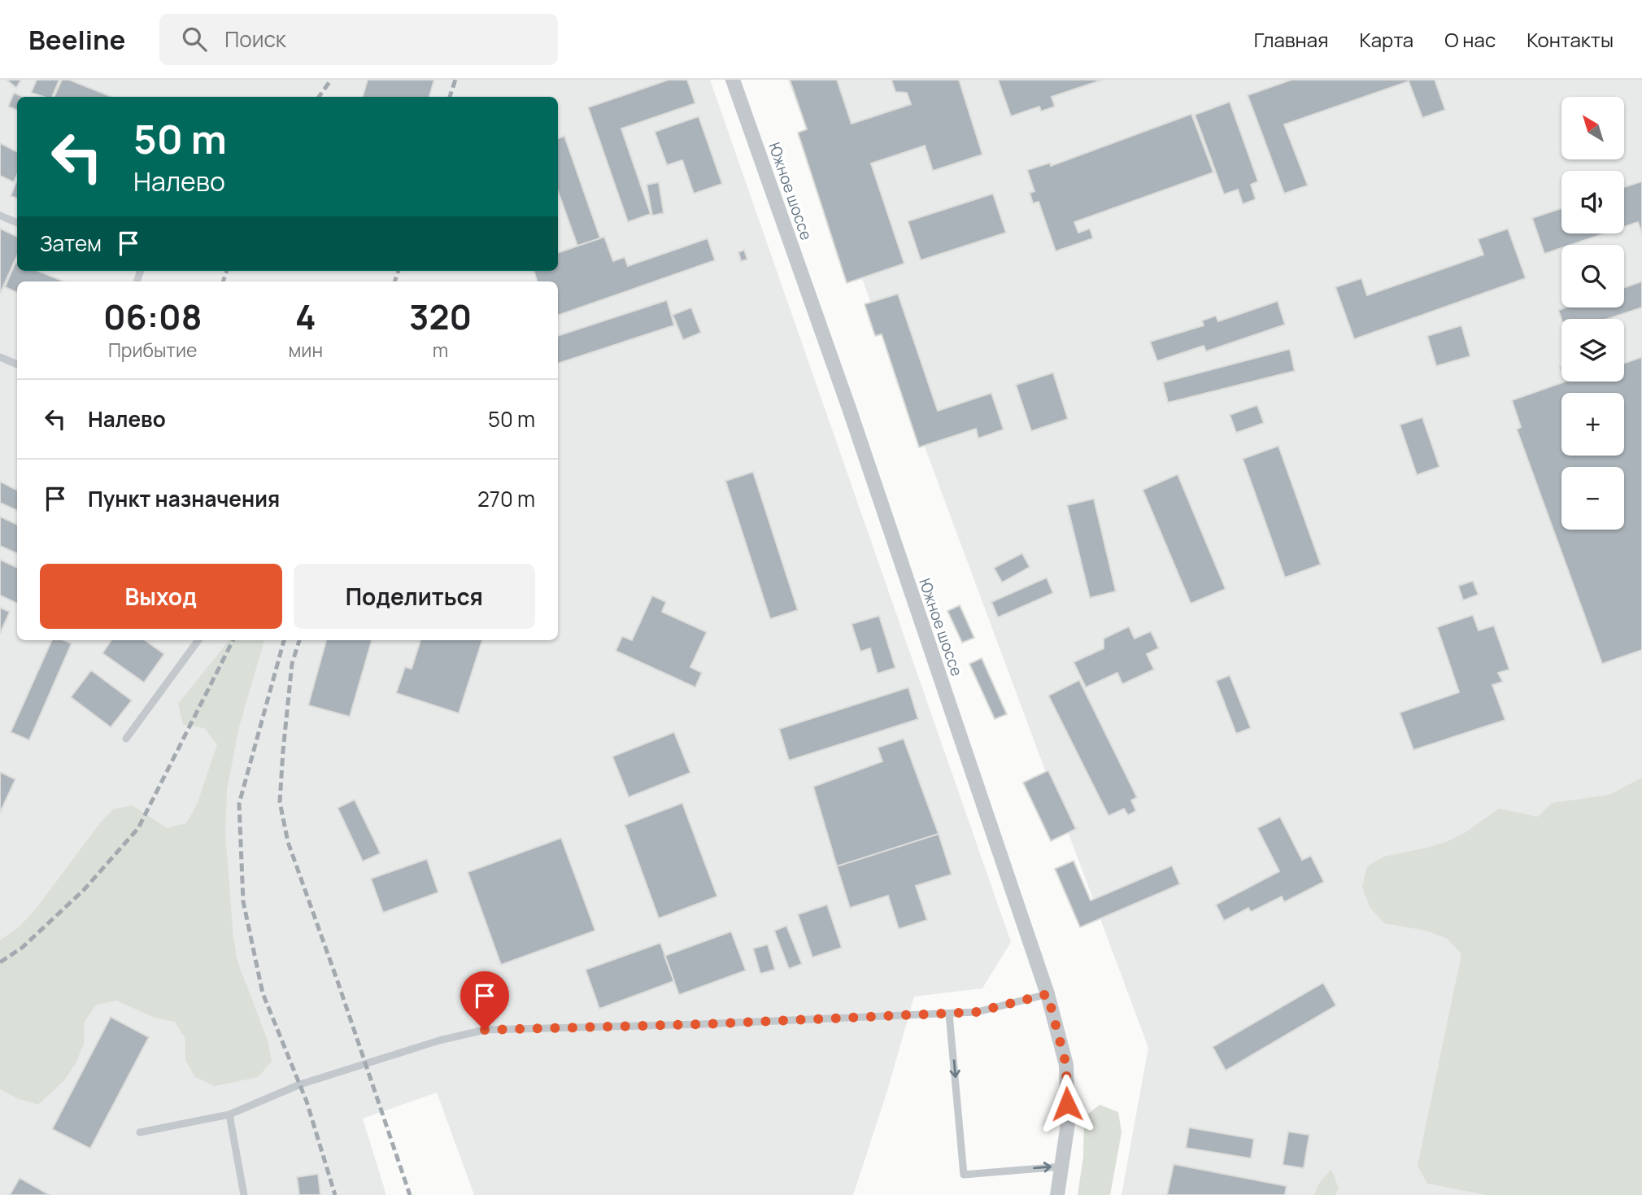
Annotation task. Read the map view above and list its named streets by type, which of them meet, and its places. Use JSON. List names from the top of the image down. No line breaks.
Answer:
{"streets":{"street":["Южное шоссе"]},"north":"top left","page":{"header":"Beeline","search":"Поиск","nav":["Главная","Карта","О нас","Контакты"],"map_buttons":["+","−"],"turn":["50 m","Налево"],"then":"Затем","eta":["06:08","Прибытие","4","мин","320","m"],"list":[{"name":"Налево","value":"50 m"},{"name":"Пункт назначения","value":"270 m"}],"buttons":["Выход","Поделиться"]}}
